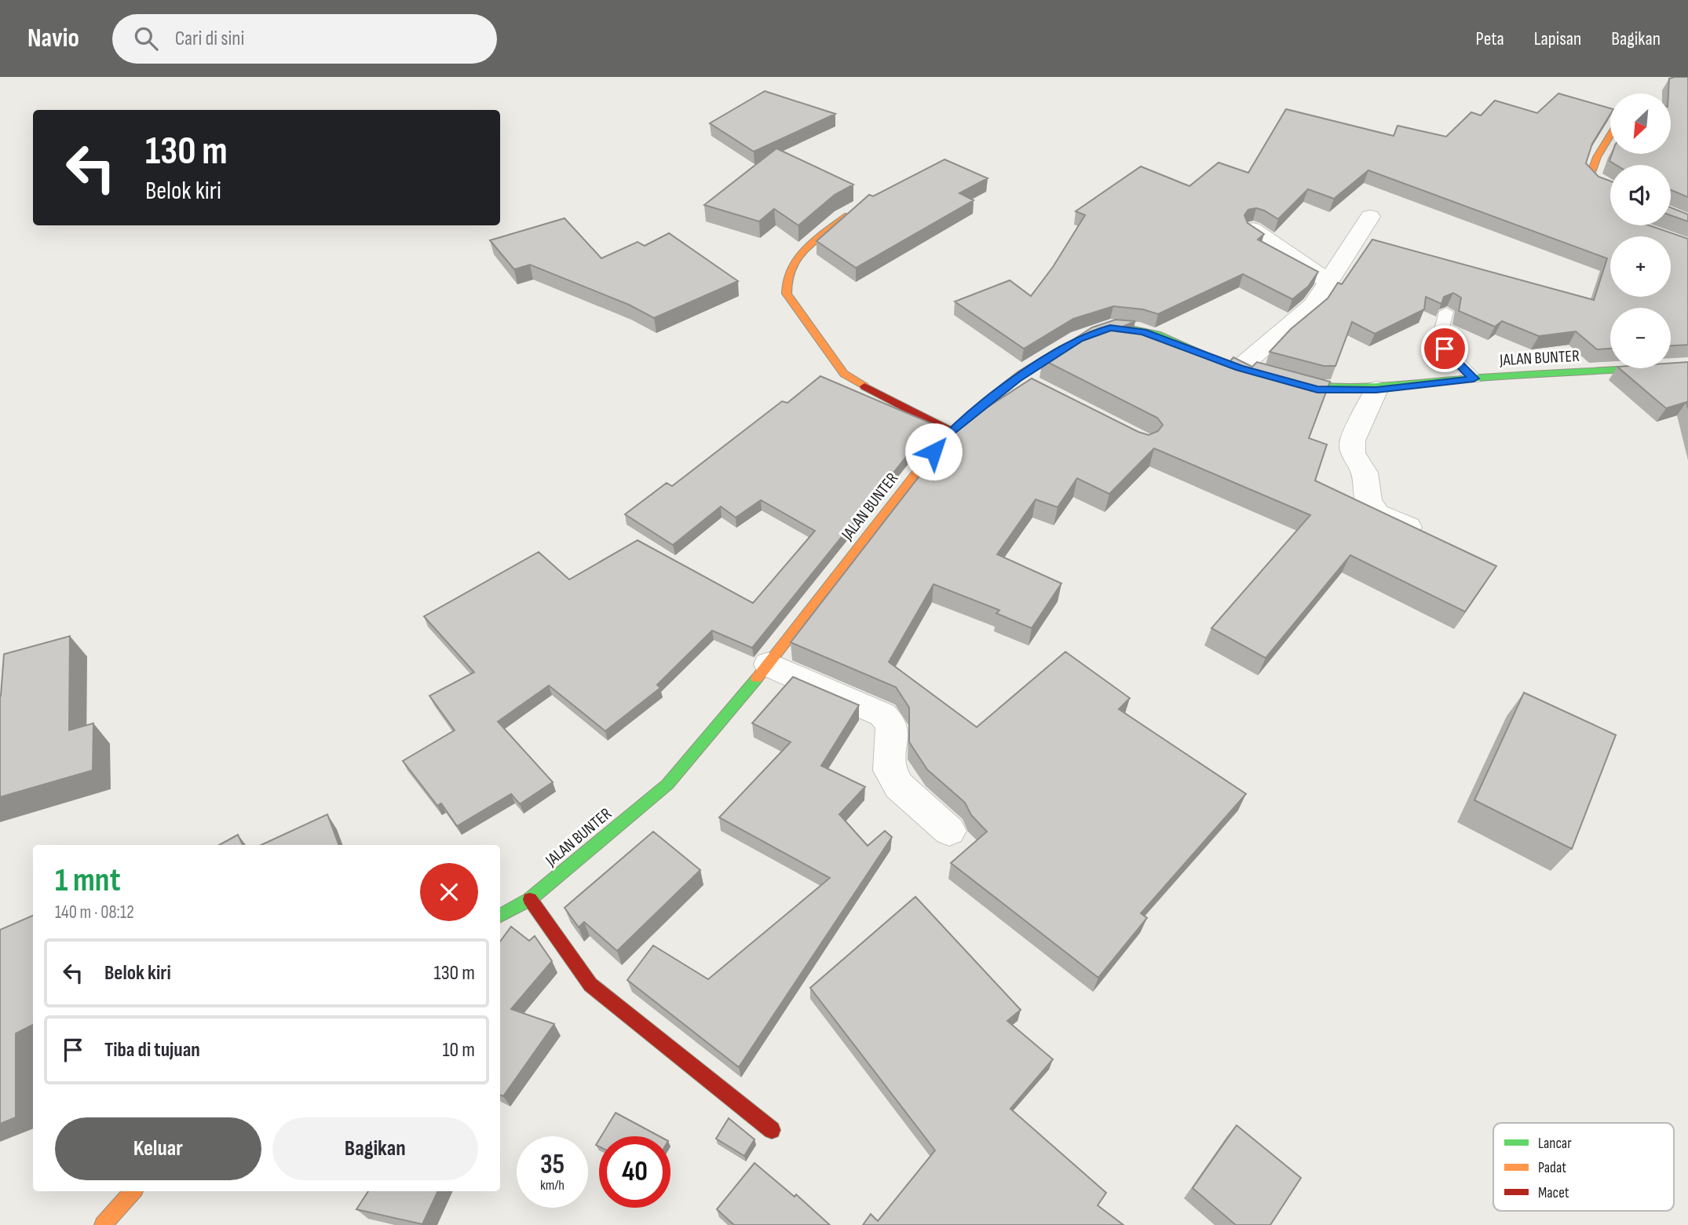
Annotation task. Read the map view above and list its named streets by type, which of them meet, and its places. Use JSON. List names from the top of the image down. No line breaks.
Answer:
{"streets":{"street":["JALAN BUNTER"]},"legend":["Lancar","Padat","Macet"],"north":"bottom left","page":{"header":"Navio","search":"Cari di sini","nav":["Peta","Lapisan","Bagikan"],"map_buttons":["+","−"],"turn":["130 m","Belok kiri"],"heading":["1 mnt","140 m · 08:12"],"list":[{"name":"Belok kiri","value":"130 m"},{"name":"Tiba di tujuan","value":"10 m"}],"buttons":["Keluar","Bagikan"],"speed":"35 km/h","limit":"40"}}
